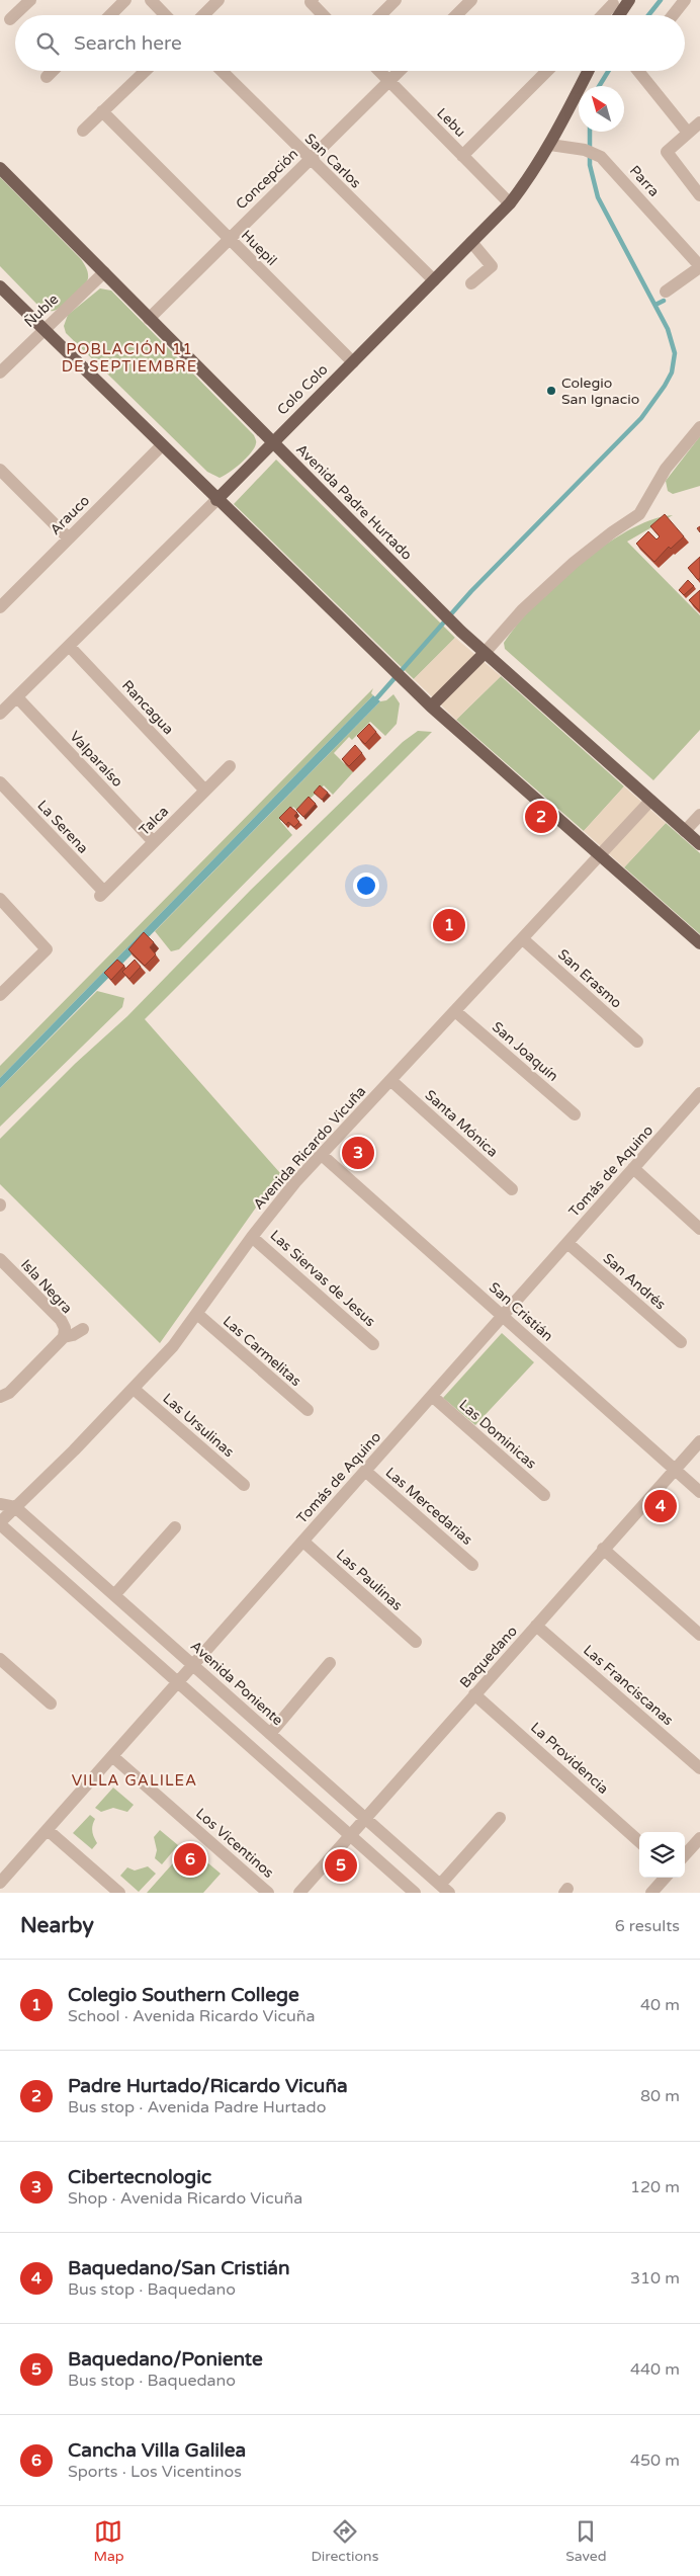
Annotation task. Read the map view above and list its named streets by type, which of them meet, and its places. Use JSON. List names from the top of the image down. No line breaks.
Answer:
{"streets":{"main road":["Colo Colo","Avenida Padre Hurtado"],"street":["Lebu","San Carlos","Concepción","Parra","Huepil","Ñuble","Arauco","Rancagua","Valparaíso","Talca","La Serena","San Erasmo","San Joaquín","Santa Mónica","Avenida Ricardo Vicuña","Tomás de Aquino","Las Siervas de Jesus","San Andrés","Isla Negra","San Cristián","Las Carmelitas","Las Ursulinas","Las Dominicas","Las Mercedarias","Las Paulinas","Baquedano","Avenida Poniente","Las Franciscanas","La Providencia","Los Vicentinos"]},"crossings":[["Lebu","Concepción"],["Lebu","Colo Colo"],["San Carlos","Concepción"],["San Carlos","Colo Colo"],["Concepción","Huepil"],["Concepción","Avenida Padre Hurtado"],["Parra","Colo Colo"],["Huepil","Colo Colo"],["Ñuble","Avenida Padre Hurtado"],["Colo Colo","Avenida Padre Hurtado"],["Colo Colo","Rancagua"],["Colo Colo","Valparaíso"],["Avenida Padre Hurtado","Avenida Ricardo Vicuña"],["Rancagua","Talca"],["Valparaíso","Talca"],["Talca","La Serena"],["San Erasmo","Avenida Ricardo Vicuña"],["San Joaquín","Avenida Ricardo Vicuña"],["Santa Mónica","Avenida Ricardo Vicuña"],["Avenida Ricardo Vicuña","Las Siervas de Jesus"],["Avenida Ricardo Vicuña","San Cristián"],["Avenida Ricardo Vicuña","Las Carmelitas"],["Avenida Ricardo Vicuña","Las Ursulinas"],["Avenida Ricardo Vicuña","Avenida Poniente"],["Tomás de Aquino","San Andrés"],["Tomás de Aquino","San Cristián"],["Tomás de Aquino","Las Dominicas"],["Tomás de Aquino","Las Mercedarias"],["Tomás de Aquino","Las Paulinas"],["Tomás de Aquino","Avenida Poniente"],["Tomás de Aquino","Los Vicentinos"],["San Cristián","Baquedano"],["Baquedano","Avenida Poniente"],["Baquedano","Las Franciscanas"],["Baquedano","La Providencia"]],"districts":["POBLACIÓN 11 DE SEPTIEMBRE","VILLA GALILEA"],"places":["Colegio San Ignacio"],"north":"top left","page":{"search":"Search here","pins":["2","1","3","4","6","5"],"heading":["Nearby","6 results"],"list":[{"mark":"1","name":"Colegio Southern College","note":"School · Avenida Ricardo Vicuña","value":"40 m"},{"mark":"2","name":"Padre Hurtado/Ricardo Vicuña","note":"Bus stop · Avenida Padre Hurtado","value":"80 m"},{"mark":"3","name":"Cibertecnologic","note":"Shop · Avenida Ricardo Vicuña","value":"120 m"},{"mark":"4","name":"Baquedano/San Cristián","note":"Bus stop · Baquedano","value":"310 m"},{"mark":"5","name":"Baquedano/Poniente","note":"Bus stop · Baquedano","value":"440 m"},{"mark":"6","name":"Cancha Villa Galilea","note":"Sports · Los Vicentinos","value":"450 m"}],"nav":["Map","Directions","Saved"]}}
